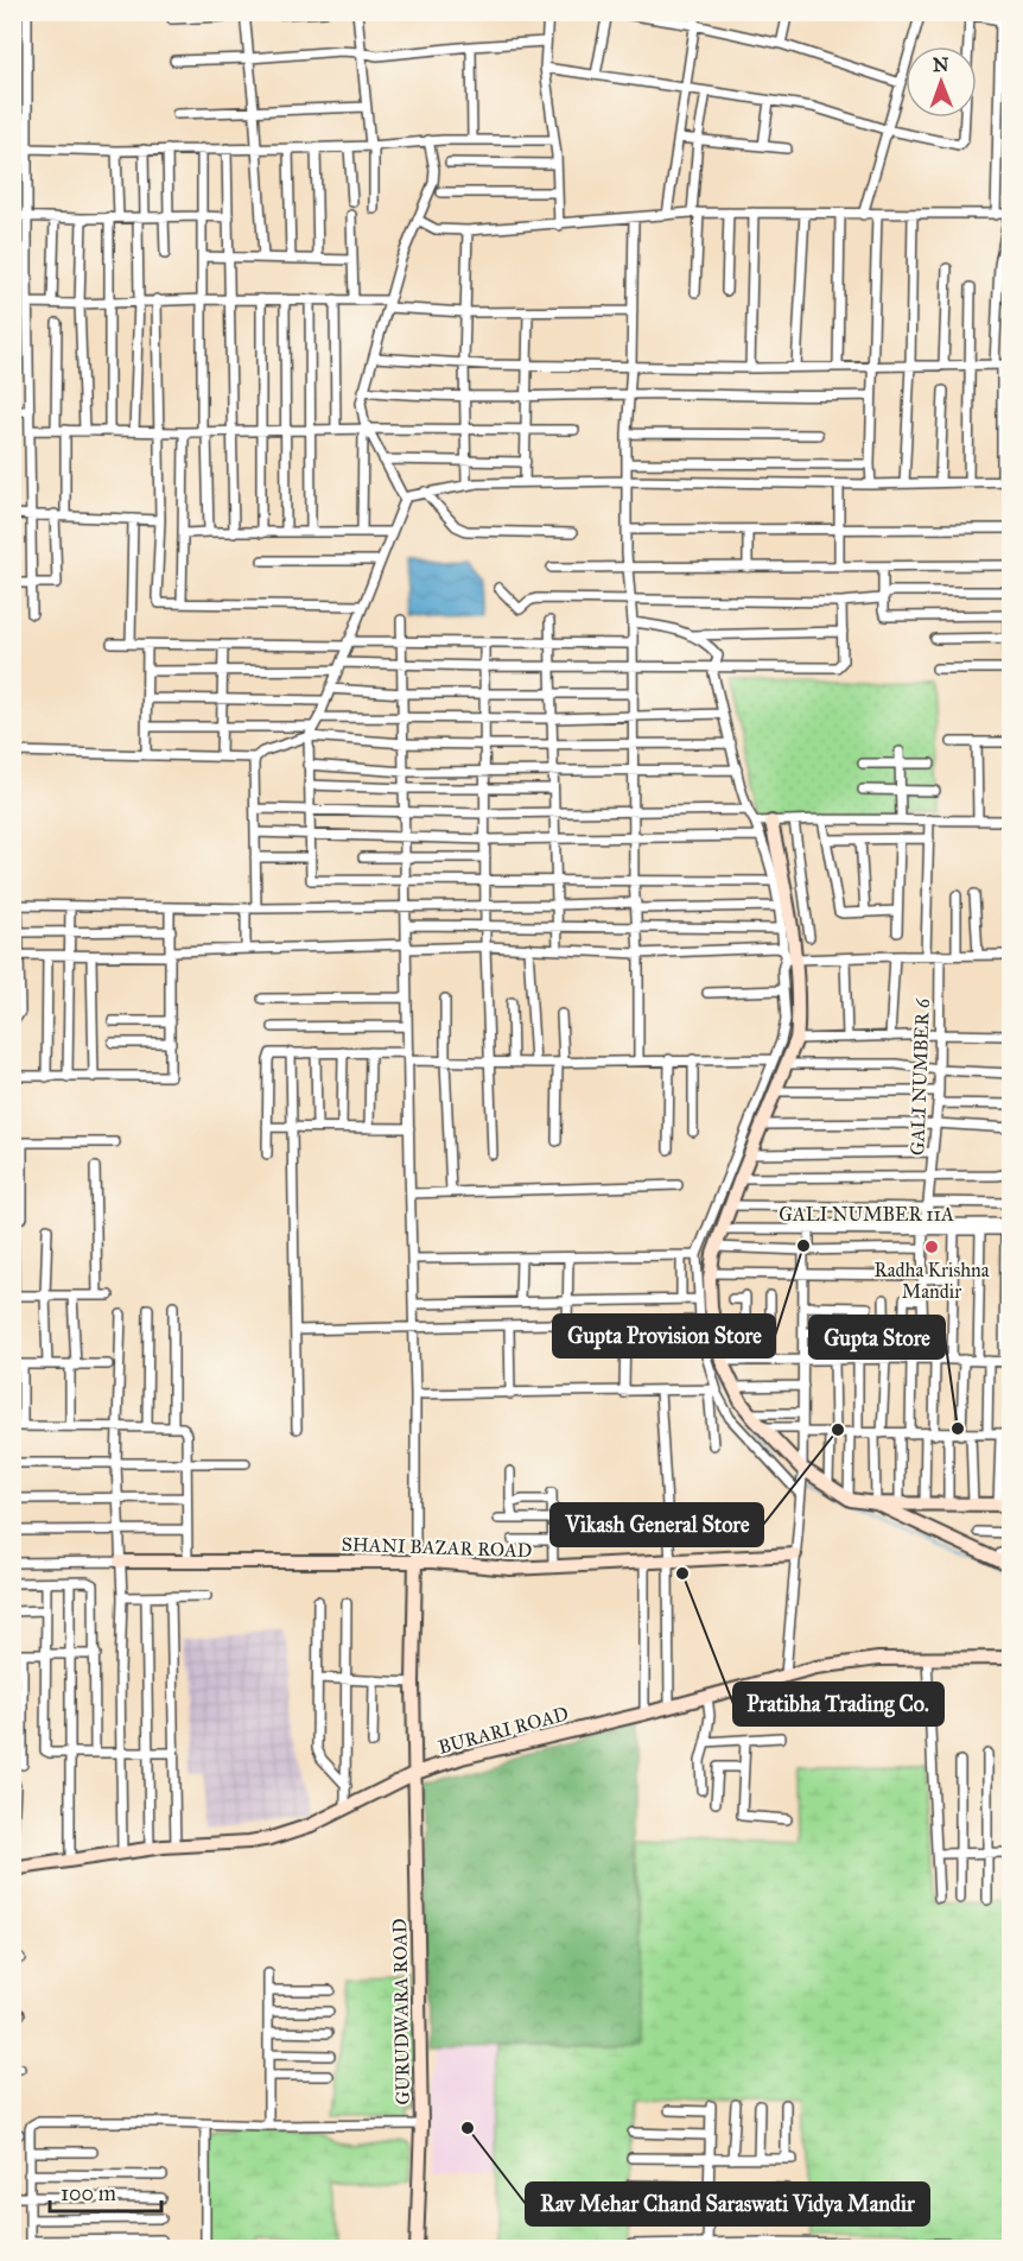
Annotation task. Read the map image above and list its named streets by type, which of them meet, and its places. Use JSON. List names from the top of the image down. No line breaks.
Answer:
{"streets":{"street":["GALI NUMBER 6","GALI NUMBER 11A","SHANI BAZAR ROAD","BURARI ROAD","GURUDWARA ROAD"]},"crossings":[["GALI NUMBER 6","GALI NUMBER 11A"],["SHANI BAZAR ROAD","GURUDWARA ROAD"],["BURARI ROAD","GURUDWARA ROAD"]],"places":["Gupta Provision Store","Radha Krishna Mandir","Gupta Store","Vikash General Store","Pratibha Trading Co.","Rav Mehar Chand Saraswati Vidya Mandir"],"scale_bar":"100 m","north":"top"}
